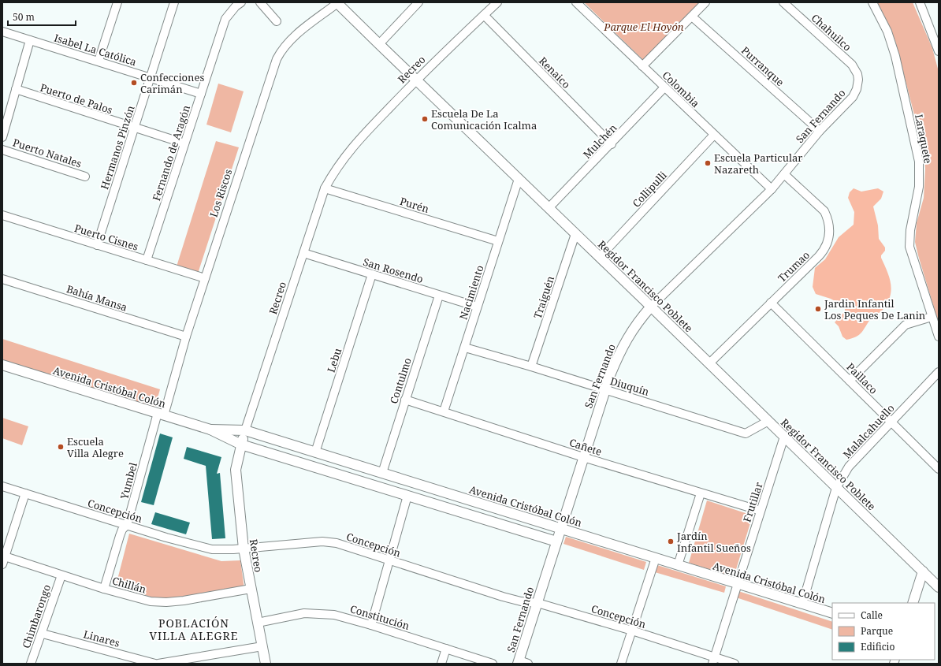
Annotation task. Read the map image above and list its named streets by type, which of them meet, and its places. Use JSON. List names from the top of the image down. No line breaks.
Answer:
{"streets":{"street":["Chahuilco","Isabel La Católica","Purranque","Recreo","Renaico","Colombia","Puerto de Palos","San Fernando","Laraquete","Mulchén","Hermanos Pinzón","Puerto Natales","Fernando de Aragón","Collipulli","Los Riscos","Purén","Puerto Cisnes","Trumao","San Rosendo","Regidor Francisco Poblete","Nacimiento","Traiguén","Bahía Mansa","Lebu","Paillaco","Contulmo","Diuquín","Avenida Cristóbal Colón","Malalcahuello","Cañete","Yumbel","Frutillar","Concepción","Chillán","Chimbarongo","Constitución","Linares"]},"crossings":[["Chahuilco","San Fernando"],["Isabel La Católica","Hermanos Pinzón"],["Isabel La Católica","Fernando de Aragón"],["Purranque","San Fernando"],["Recreo","Renaico"],["Recreo","Purén"],["Recreo","San Rosendo"],["Recreo","Regidor Francisco Poblete"],["Recreo","Avenida Cristóbal Colón"],["Recreo","Concepción"],["Recreo","Chillán"],["Recreo","Constitución"],["Renaico","Mulchén"],["Colombia","San Fernando"],["Colombia","Mulchén"],["Colombia","Collipulli"],["Puerto de Palos","Hermanos Pinzón"],["Puerto de Palos","Fernando de Aragón"],["San Fernando","Trumao"],["San Fernando","Regidor Francisco Poblete"],["San Fernando","Diuquín"],["San Fernando","Avenida Cristóbal Colón"],["San Fernando","Cañete"],["San Fernando","Concepción"],["Mulchén","Regidor Francisco Poblete"],["Hermanos Pinzón","Puerto Cisnes"],["Fernando de Aragón","Puerto Cisnes"],["Collipulli","Regidor Francisco Poblete"],["Los Riscos","Puerto Cisnes"],["Los Riscos","Regidor Francisco Poblete"],["Los Riscos","Bahía Mansa"],["Los Riscos","Avenida Cristóbal Colón"],["Los Riscos","Yumbel"],["Purén","Nacimiento"],["Trumao","Regidor Francisco Poblete"],["Trumao","Paillaco"],["San Rosendo","Nacimiento"],["San Rosendo","Lebu"],["San Rosendo","Contulmo"],["Regidor Francisco Poblete","Nacimiento"],["Regidor Francisco Poblete","Traiguén"],["Regidor Francisco Poblete","Diuquín"],["Regidor Francisco Poblete","Malalcahuello"],["Regidor Francisco Poblete","Frutillar"],["Nacimiento","Diuquín"],["Nacimiento","Cañete"],["Traiguén","Diuquín"],["Lebu","Avenida Cristóbal Colón"],["Paillaco","Malalcahuello"],["Contulmo","Avenida Cristóbal Colón"],["Contulmo","Cañete"],["Avenida Cristóbal Colón","Malalcahuello"],["Avenida Cristóbal Colón","Yumbel"],["Avenida Cristóbal Colón","Frutillar"],["Cañete","Frutillar"],["Yumbel","Concepción"],["Yumbel","Chillán"],["Frutillar","Concepción"],["Chillán","Chimbarongo"],["Chimbarongo","Linares"]],"districts":["POBLACIÓN VILLA ALEGRE"],"parks":["Parque El Hoyón"],"places":["Confecciones Carimán","Escuela De La Comunicación Icalma","Escuela Particular Nazareth","Jardin Infantil Los Peques De Lanin","Escuela Villa Alegre","Jardín Infantil Sueños"],"legend":["Calle","Parque","Edificio"],"scale_bar":"50 m"}
